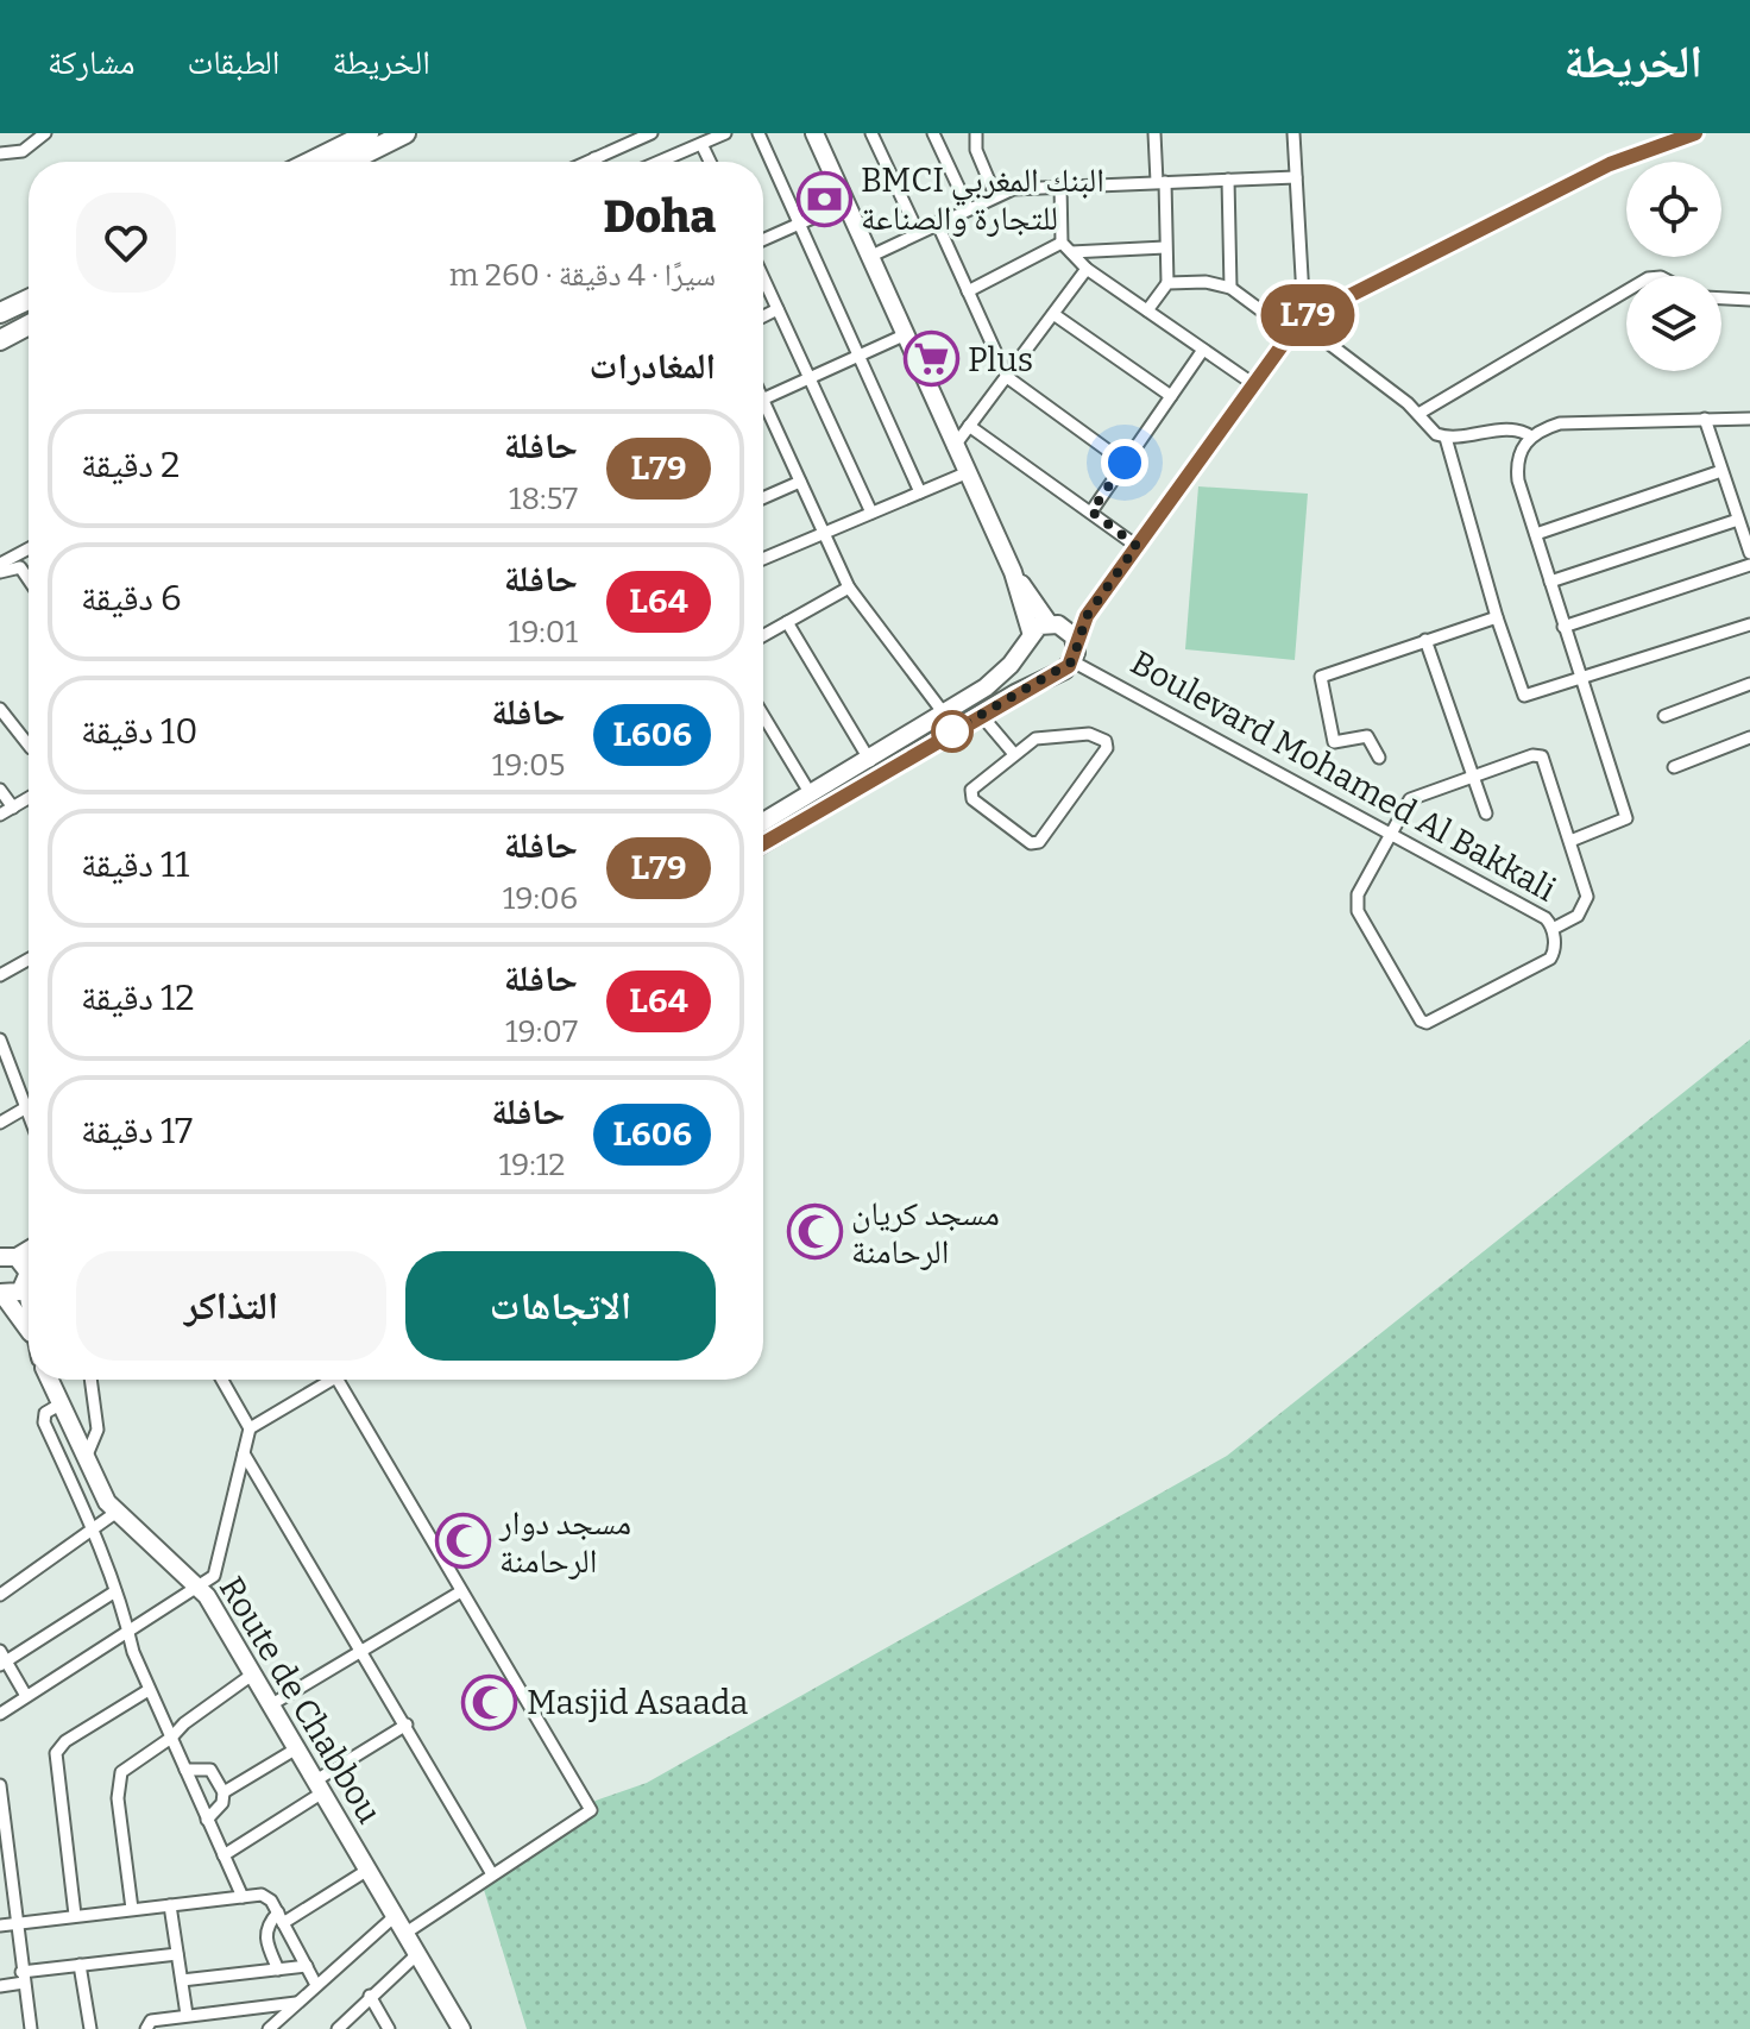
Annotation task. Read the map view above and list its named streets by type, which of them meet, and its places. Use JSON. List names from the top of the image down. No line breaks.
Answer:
{"streets":{"street":["Boulevard Mohamed Al Bakkali","Route de Chabbou"]},"places":{"bank":["BMCI البنك المغربي للتجارة والصناعة"],"supermarket":["Plus"],"mosque":["مسجد كريان الرحامنة","مسجد دوار الرحامنة","Masjid Asaada"]},"lines":["bus line L79"],"page":{"header":"الخريطة","nav":["الخريطة","الطبقات","مشاركة"],"on_map":"L79","heading":[["Doha","سيرًا · 4 دقيقة · 260 m"],"المغادرات"],"list":[{"mark":"L79","name":"حافلة","note":"18:57","value":"2 دقيقة"},{"mark":"L64","name":"حافلة","note":"19:01","value":"6 دقيقة"},{"mark":"L606","name":"حافلة","note":"19:05","value":"10 دقيقة"},{"mark":"L79","name":"حافلة","note":"19:06","value":"11 دقيقة"},{"mark":"L64","name":"حافلة","note":"19:07","value":"12 دقيقة"},{"mark":"L606","name":"حافلة","note":"19:12","value":"17 دقيقة"}],"buttons":["الاتجاهات","التذاكر"]}}
